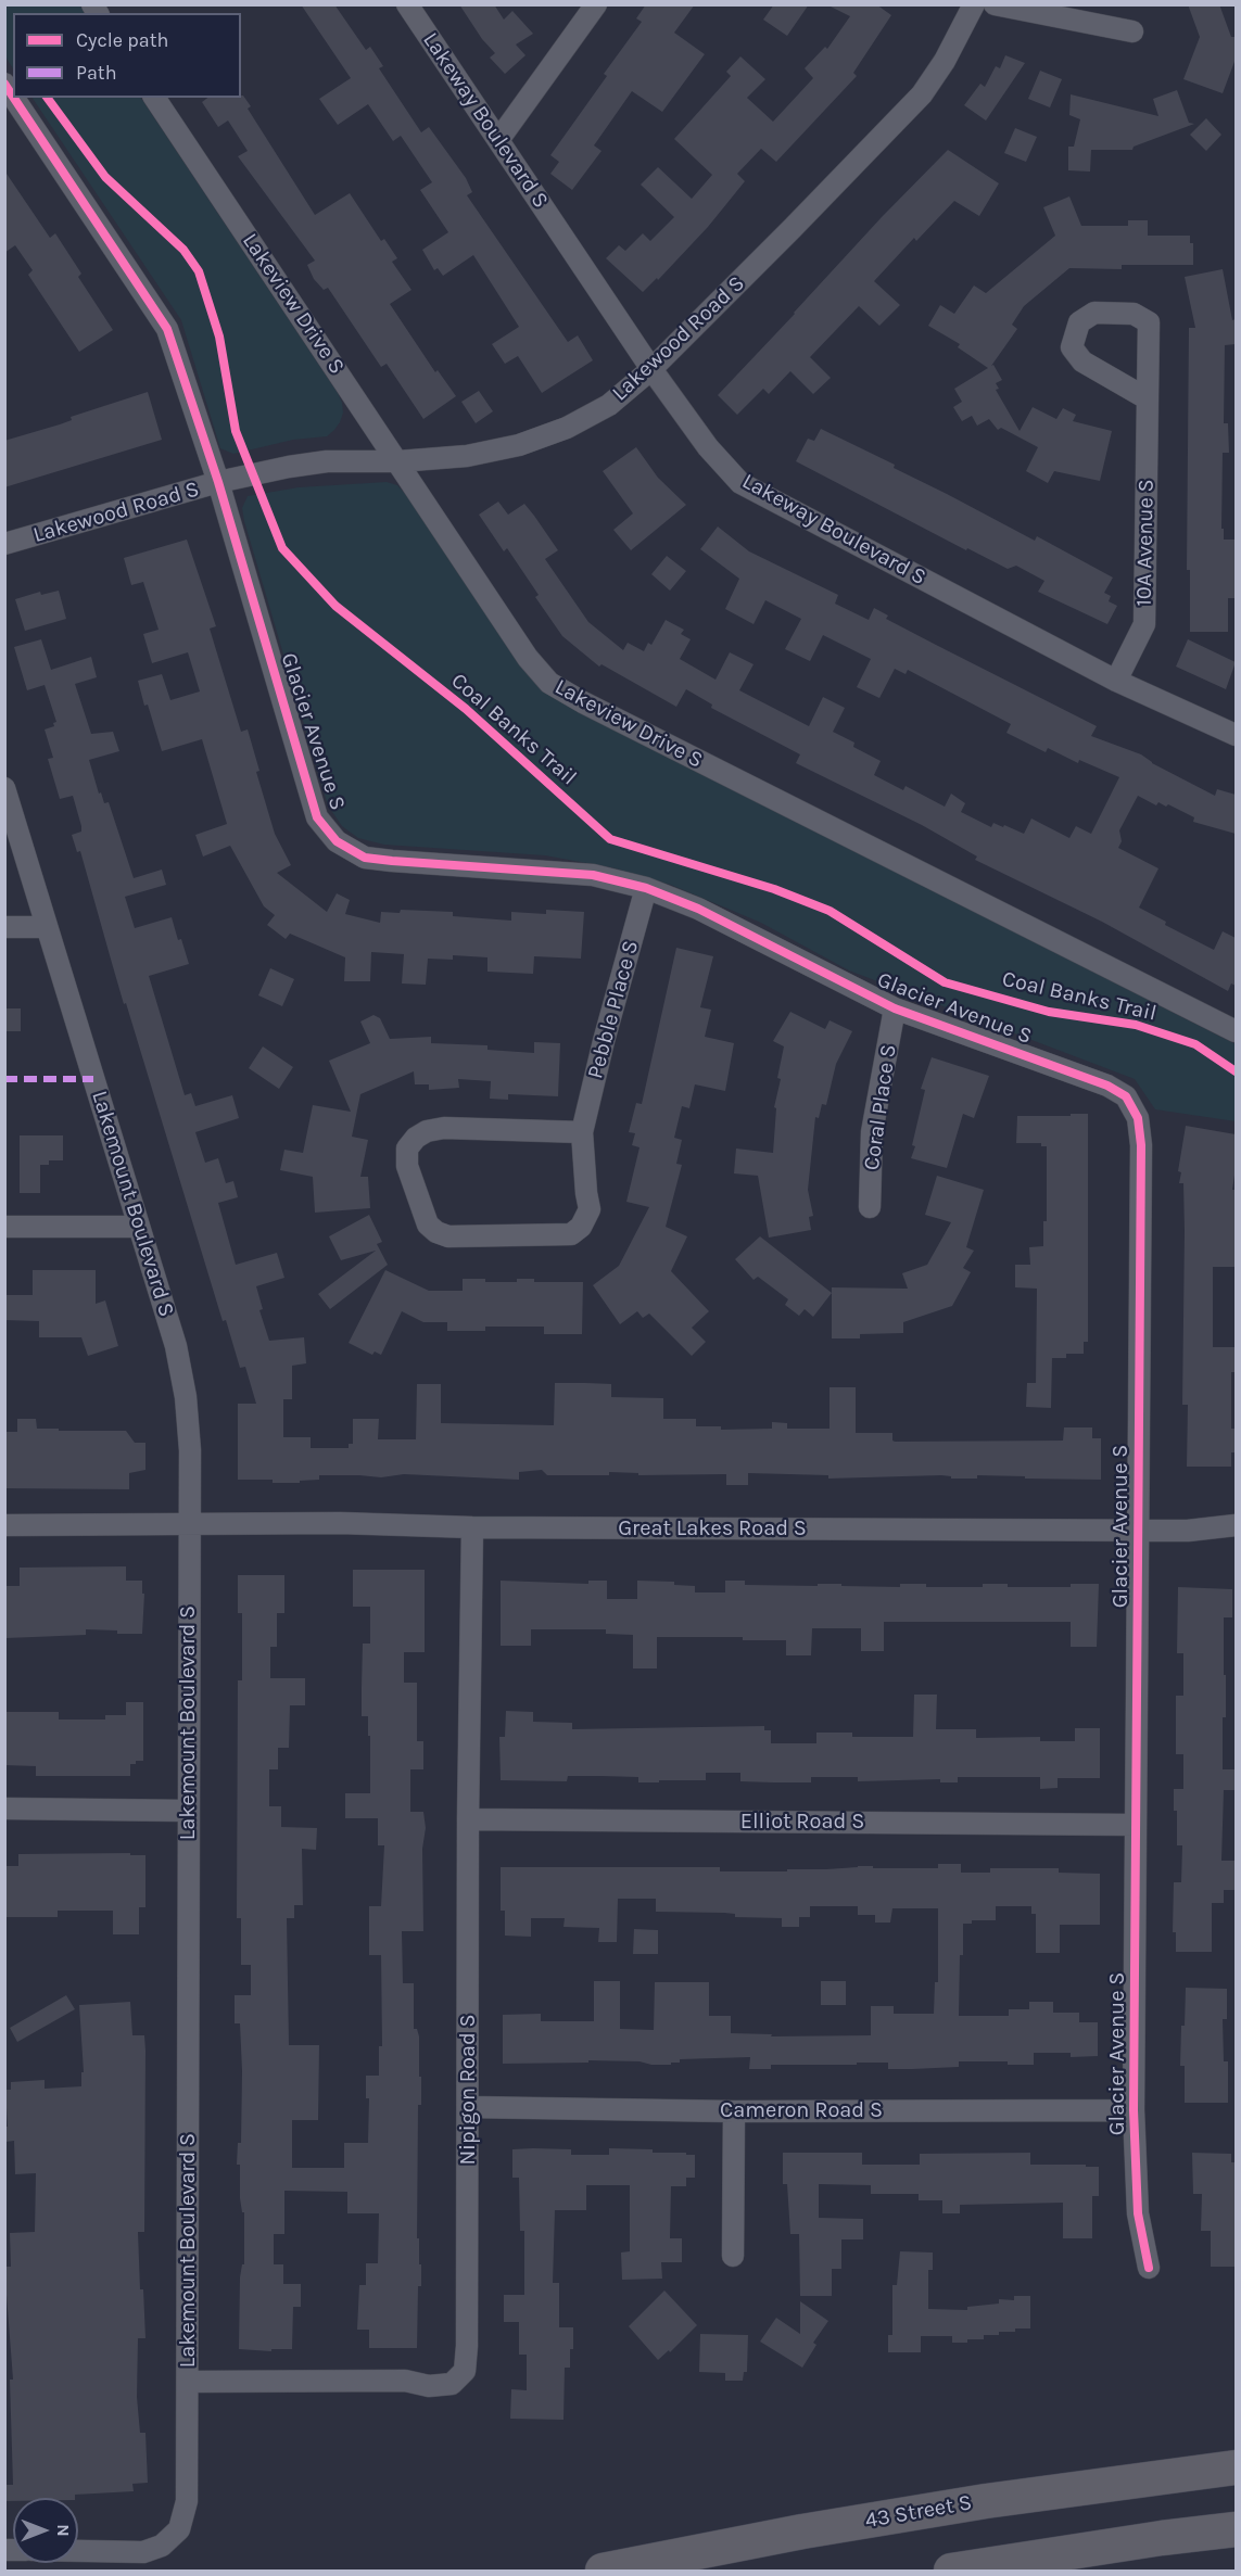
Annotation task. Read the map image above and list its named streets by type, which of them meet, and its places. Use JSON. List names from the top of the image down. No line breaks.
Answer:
{"streets":{"highway":["43 Street S"],"street":["Lakeway Boulevard S","Lakeview Drive S","Lakewood Road S","10A Avenue S","Glacier Avenue S","Pebble Place S","Coral Place S","Lakemount Boulevard S","Great Lakes Road S","Elliot Road S","Nipigon Road S","Cameron Road S"],"cycle path":["Coal Banks Trail"]},"crossings":[["Lakeway Boulevard S","Lakewood Road S"],["Lakeway Boulevard S","10A Avenue S"],["Lakeview Drive S","Lakewood Road S"],["Lakewood Road S","Glacier Avenue S"],["Glacier Avenue S","Pebble Place S"],["Glacier Avenue S","Coral Place S"],["Glacier Avenue S","Great Lakes Road S"],["Glacier Avenue S","Elliot Road S"],["Glacier Avenue S","Cameron Road S"],["Lakemount Boulevard S","Great Lakes Road S"],["Lakemount Boulevard S","Nipigon Road S"],["Great Lakes Road S","Nipigon Road S"],["Elliot Road S","Nipigon Road S"],["Nipigon Road S","Cameron Road S"]],"legend":["Cycle path","Path"],"north":"right"}
